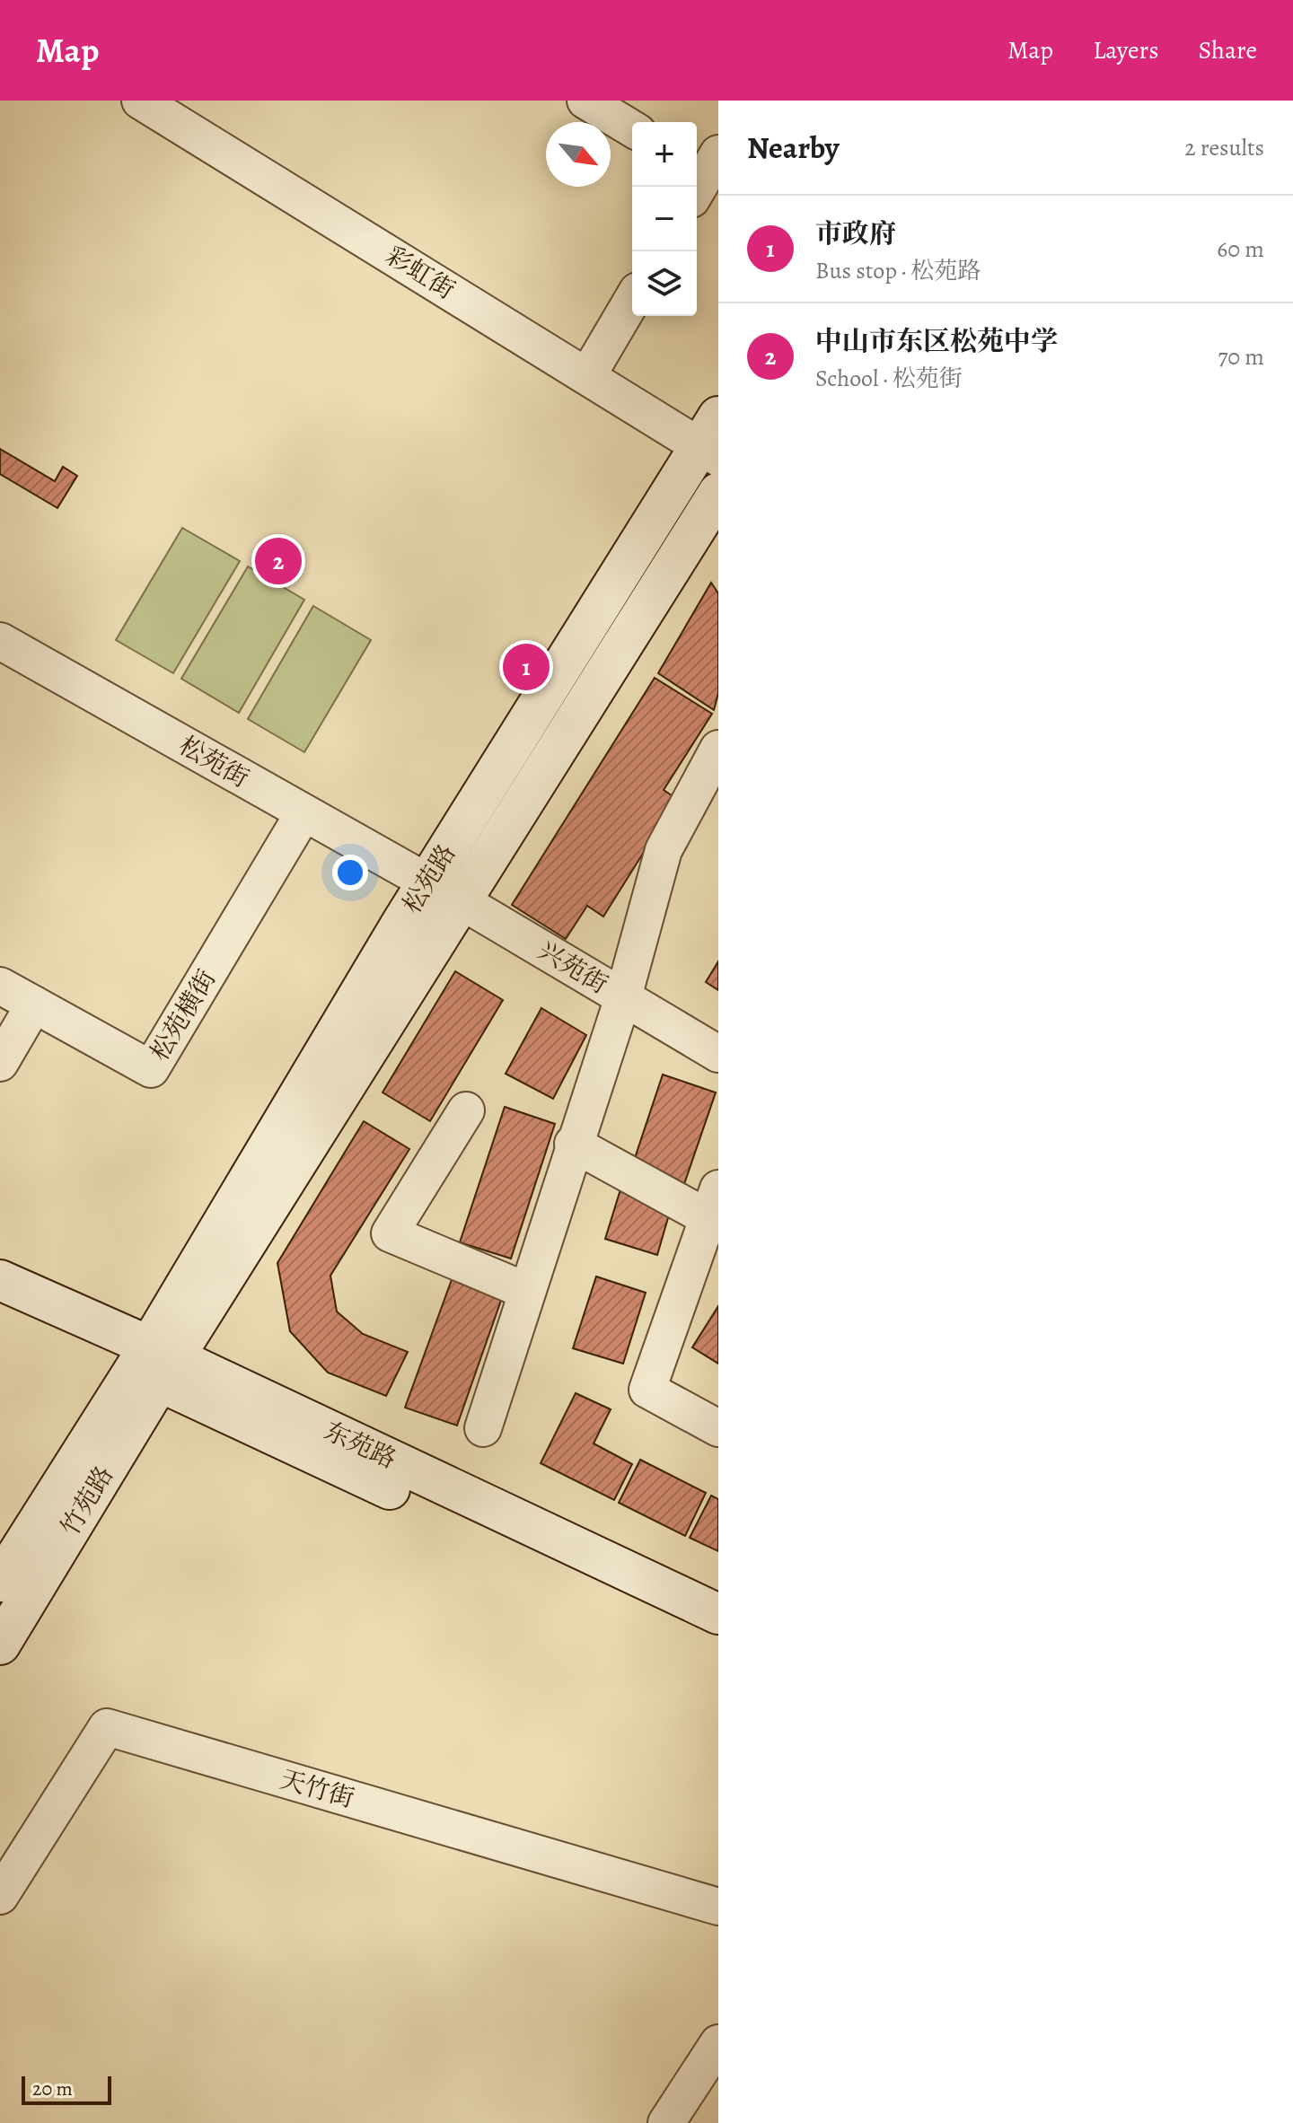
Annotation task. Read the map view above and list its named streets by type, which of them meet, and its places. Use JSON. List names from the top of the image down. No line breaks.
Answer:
{"streets":{"street":["彩虹街","松苑街","松苑路","兴苑街","松苑横街","东苑路","竹苑路","天竹街"]},"crossings":[["彩虹街","松苑路"],["松苑街","松苑路"],["松苑街","兴苑街"],["松苑街","松苑横街"],["松苑路","兴苑街"],["松苑路","东苑路"],["松苑路","竹苑路"],["东苑路","竹苑路"]],"scale_bar":"20 m","north":"bottom right","page":{"header":"Map","nav":["Map","Layers","Share"],"heading":["Nearby","2 results"],"map_buttons":["+","−"],"list":[{"mark":"1","name":"市政府","note":"Bus stop · 松苑路","value":"60 m"},{"mark":"2","name":"中山市东区松苑中学","note":"School · 松苑街","value":"70 m"}],"pins":["2","1"],"scale":"20 m"}}
